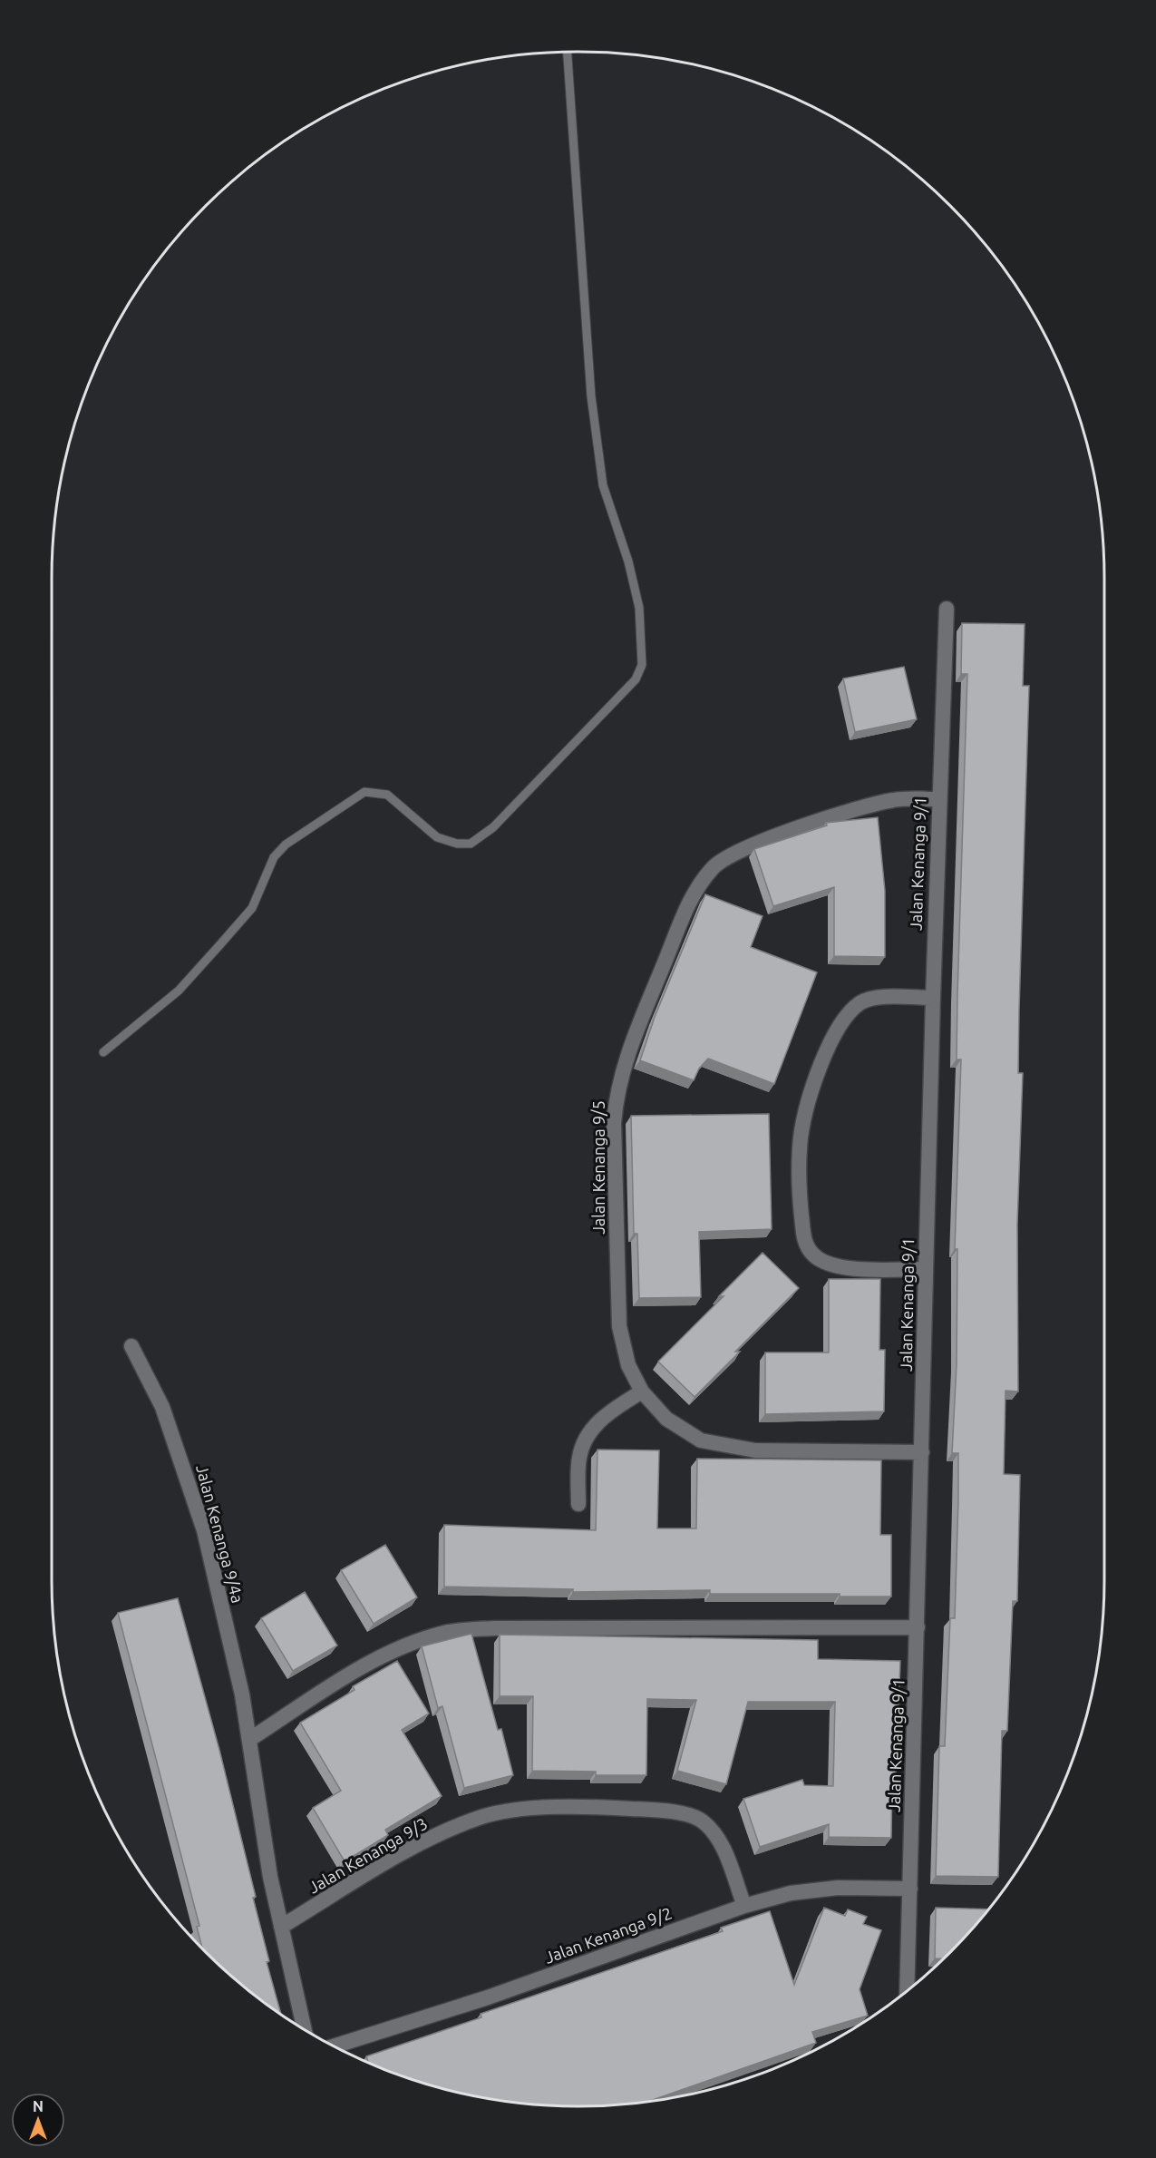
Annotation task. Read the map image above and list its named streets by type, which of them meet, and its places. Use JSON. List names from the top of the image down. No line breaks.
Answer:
{"streets":{"street":["Jalan Kenanga 9/1","Jalan Kenanga 9/5","Jalan Kenanga 9/4a","Jalan Kenanga 9/3","Jalan Kenanga 9/2"]},"crossings":[["Jalan Kenanga 9/1","Jalan Kenanga 9/5"],["Jalan Kenanga 9/1","Jalan Kenanga 9/2"],["Jalan Kenanga 9/4a","Jalan Kenanga 9/3"],["Jalan Kenanga 9/3","Jalan Kenanga 9/2"]],"north":"top"}
